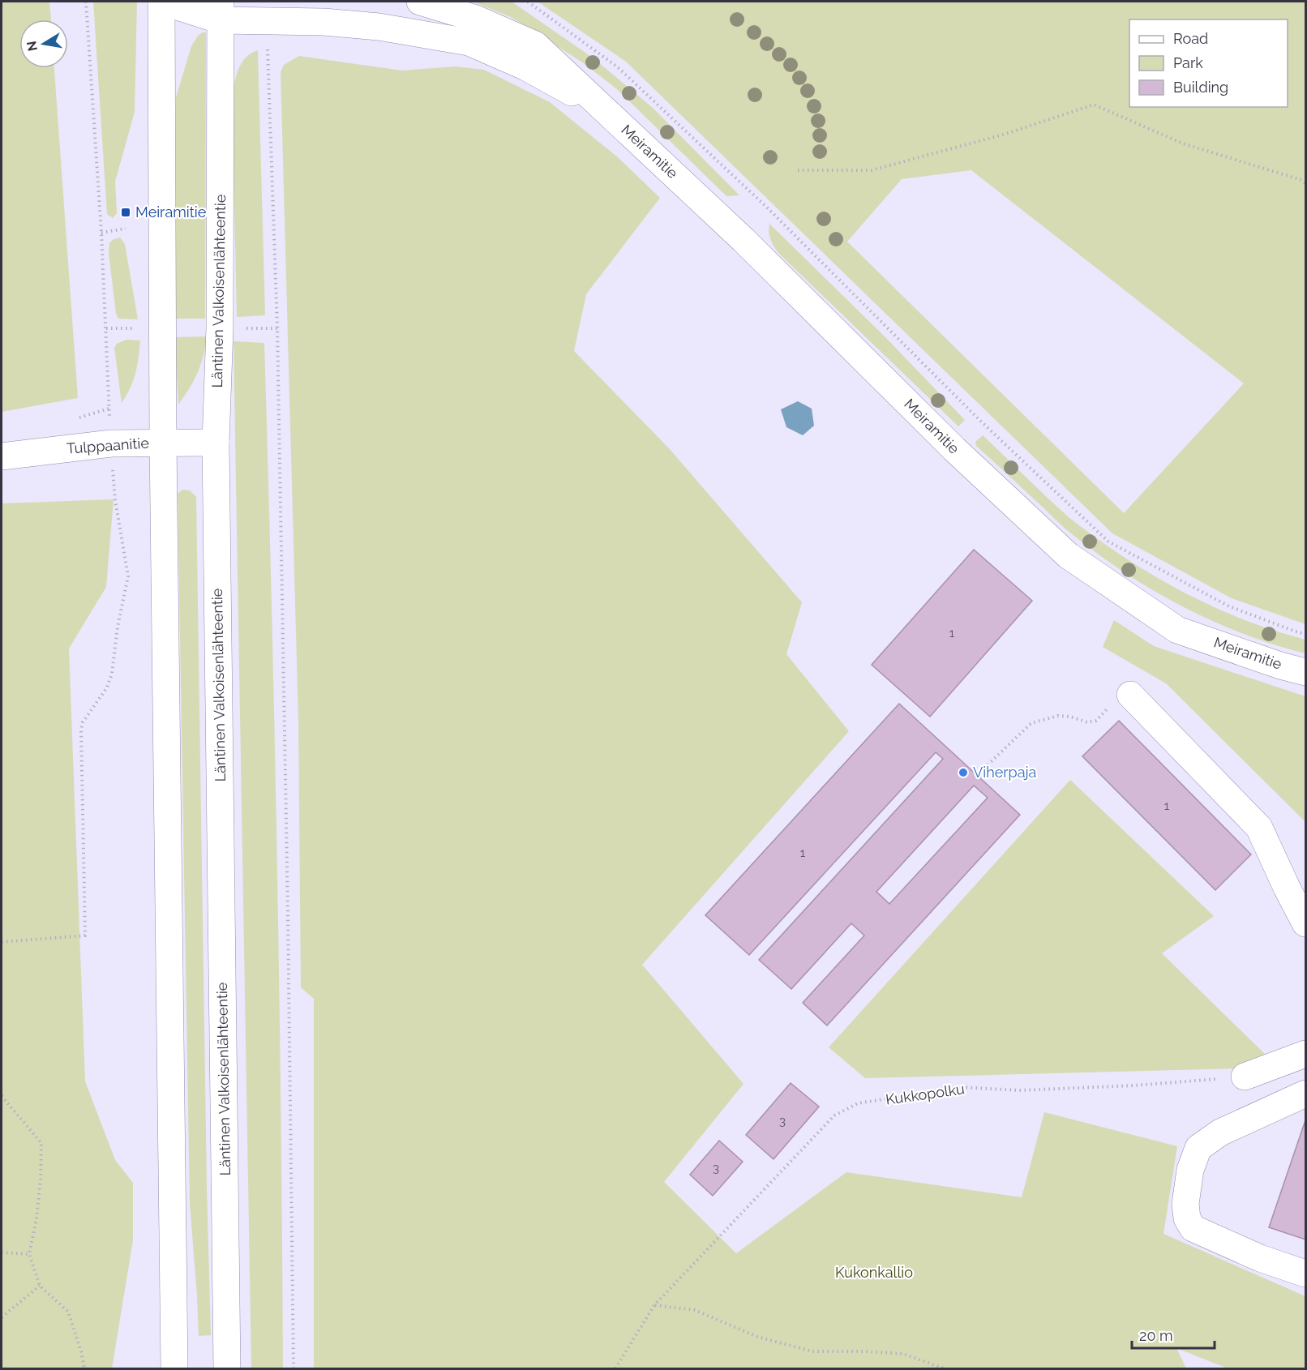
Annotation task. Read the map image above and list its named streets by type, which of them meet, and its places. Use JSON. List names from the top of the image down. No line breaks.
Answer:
{"streets":{"main road":["Meiramitie","Läntinen Valkoisenlähteentie","Tulppaanitie"],"path":["Kukkopolku"]},"crossings":[["Meiramitie","Läntinen Valkoisenlähteentie"],["Läntinen Valkoisenlähteentie","Tulppaanitie"]],"parks":["Kukonkallio"],"places":{"transit":["Meiramitie"],"other":["Viherpaja"]},"house_numbers":["1","1","1","3","3"],"legend":["Road","Park","Building"],"scale_bar":"20 m","north":"left"}
